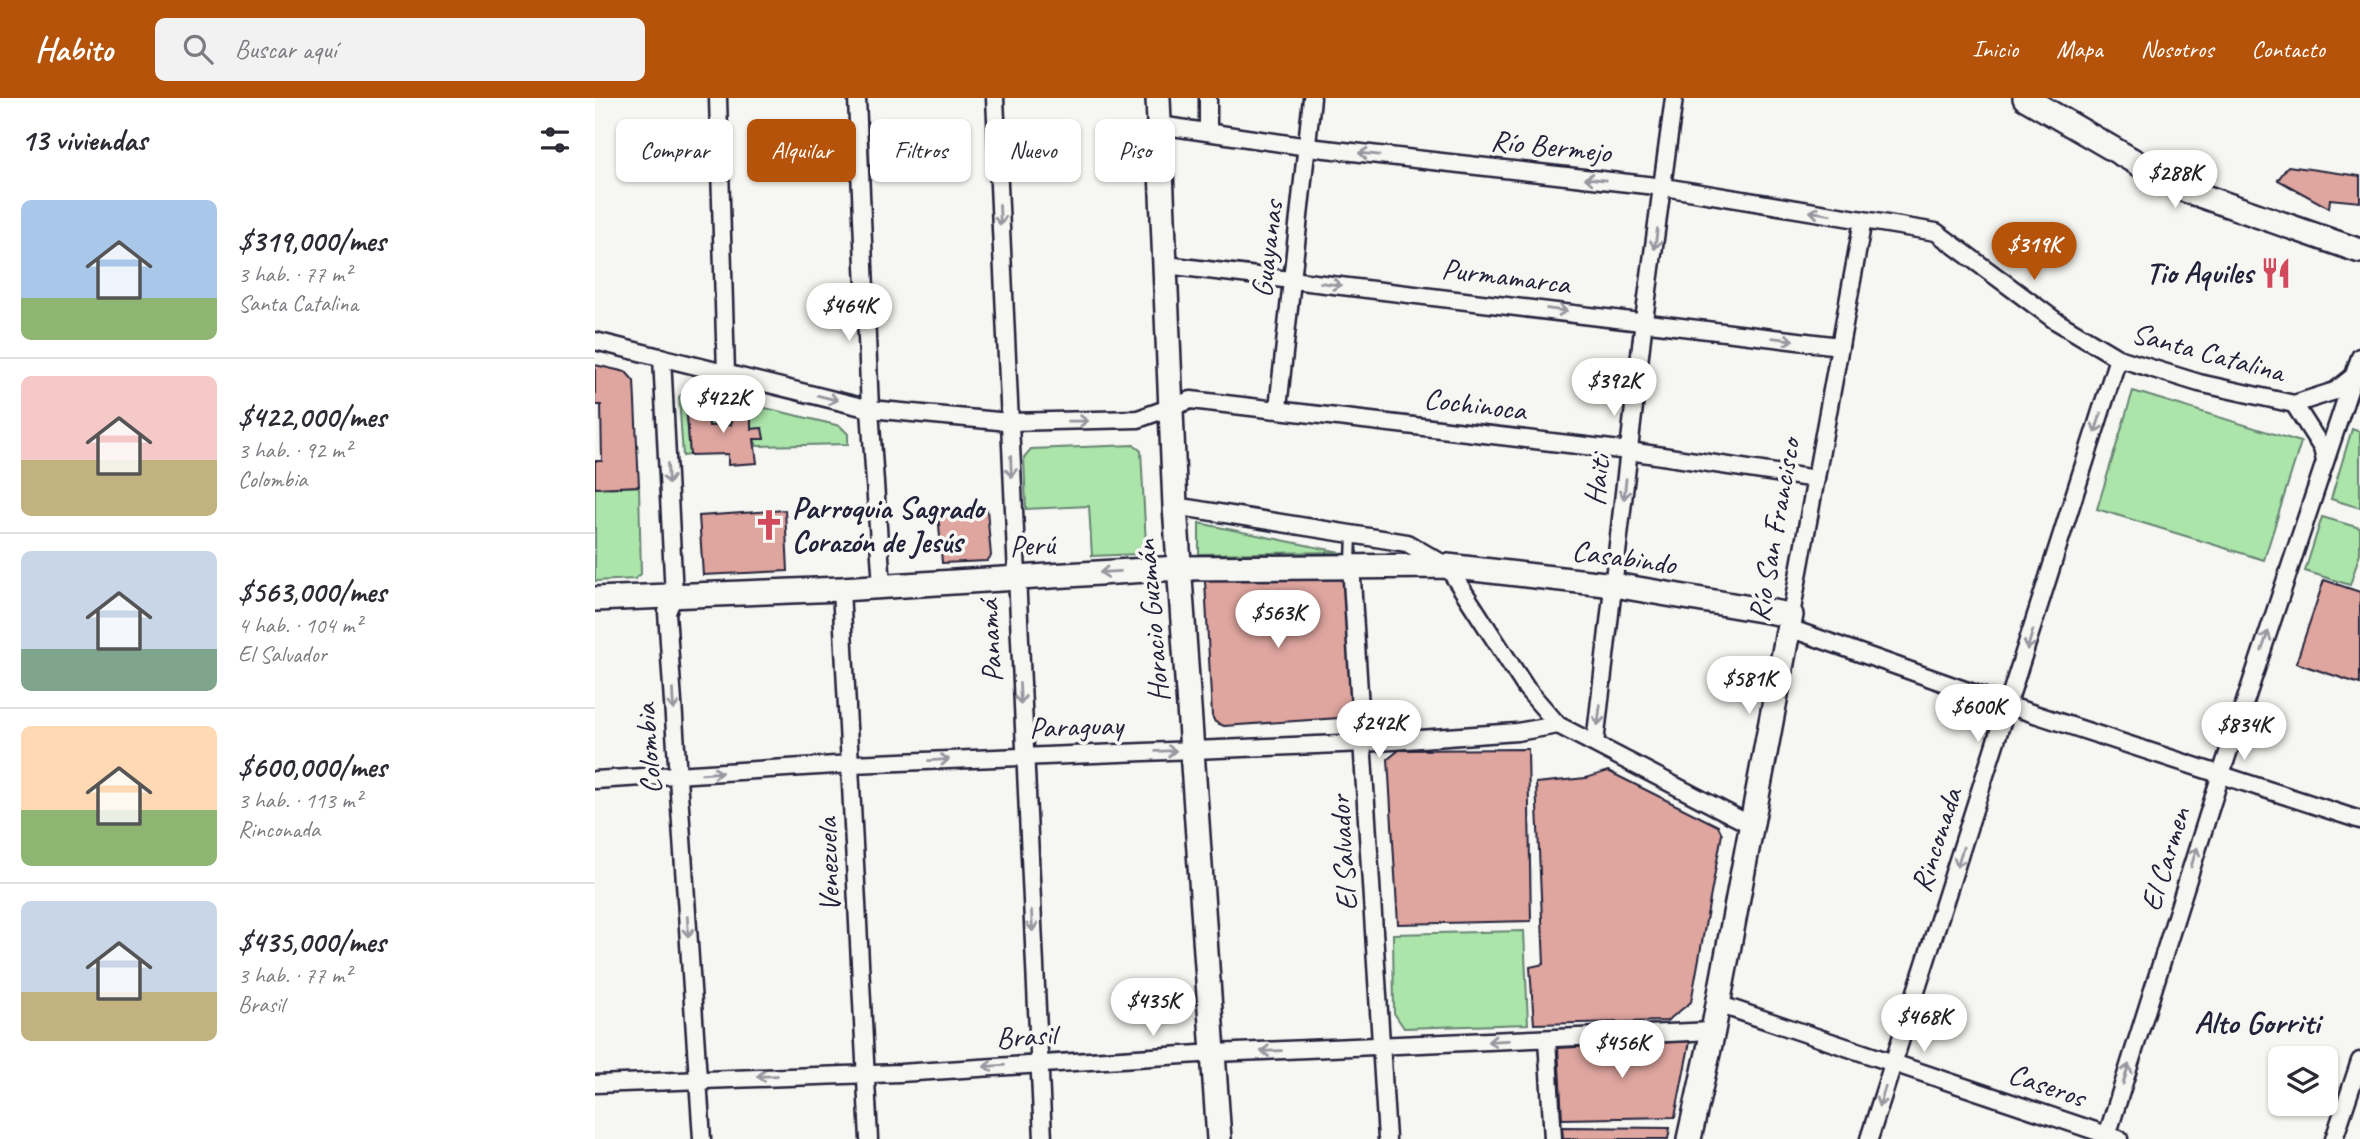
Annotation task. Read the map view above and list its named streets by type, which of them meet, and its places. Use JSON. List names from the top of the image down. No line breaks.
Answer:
{"streets":{"main road":["Río San Francisco","Perú","Casabindo","Horacio Guzmán"],"street":["Río Bermejo","Guayanas","Purmamarca","Santa Catalina","Cochinoca","Haiti","Panamá","Paraguay","Colombia","Rinconada","El Salvador","El Carmen","Venezuela","Brasil","Caseros"]},"crossings":[["Río Bermejo","Guayanas"],["Río Bermejo","Santa Catalina"],["Río Bermejo","Haiti"],["Río Bermejo","Río San Francisco"],["Guayanas","Purmamarca"],["Guayanas","Cochinoca"],["Purmamarca","Haiti"],["Purmamarca","Río San Francisco"],["Purmamarca","Horacio Guzmán"],["Santa Catalina","Rinconada"],["Santa Catalina","El Carmen"],["Cochinoca","Haiti"],["Cochinoca","Río San Francisco"],["Cochinoca","Horacio Guzmán"],["Cochinoca","Panamá"],["Cochinoca","Colombia"],["Haiti","Casabindo"],["Río San Francisco","Casabindo"],["Río San Francisco","Brasil"],["Río San Francisco","Caseros"],["Perú","Casabindo"],["Perú","Horacio Guzmán"],["Perú","Panamá"],["Perú","Colombia"],["Perú","Venezuela"],["Casabindo","Horacio Guzmán"],["Casabindo","El Salvador"],["Horacio Guzmán","Paraguay"],["Horacio Guzmán","Brasil"],["Panamá","Paraguay"],["Panamá","Brasil"],["Paraguay","Colombia"],["Paraguay","El Salvador"],["Paraguay","Venezuela"],["Colombia","Brasil"],["Rinconada","Caseros"],["El Salvador","Brasil"],["El Carmen","Caseros"],["Venezuela","Brasil"]],"one_way":["Río Bermejo","Purmamarca","Haiti","Paraguay","Colombia","Rinconada","El Carmen","Brasil"],"districts":["Alto Gorriti"],"places":{"restaurant":["Tio Aquiles"],"church":["Parroquia Sagrado Corazón de Jesús"]},"page":{"header":"Habito","search":"Buscar aquí","nav":["Inicio","Mapa","Nosotros","Contacto"],"heading":"13 viviendas","chip":["Comprar","Alquilar","Filtros","Nuevo","Piso"],"price":["$288K","$319K","$464K","$392K","$422K","$563K","$581K","$600K","$242K","$834K","$435K","$468K","$456K"],"list":[{"name":"$319,000/mes","note":"3 hab. · 77 m² · Santa Catalina"},{"name":"$422,000/mes","note":"3 hab. · 92 m² · Colombia"},{"name":"$563,000/mes","note":"4 hab. · 104 m² · El Salvador"},{"name":"$600,000/mes","note":"3 hab. · 113 m² · Rinconada"},{"name":"$435,000/mes","note":"3 hab. · 77 m² · Brasil"}]}}
